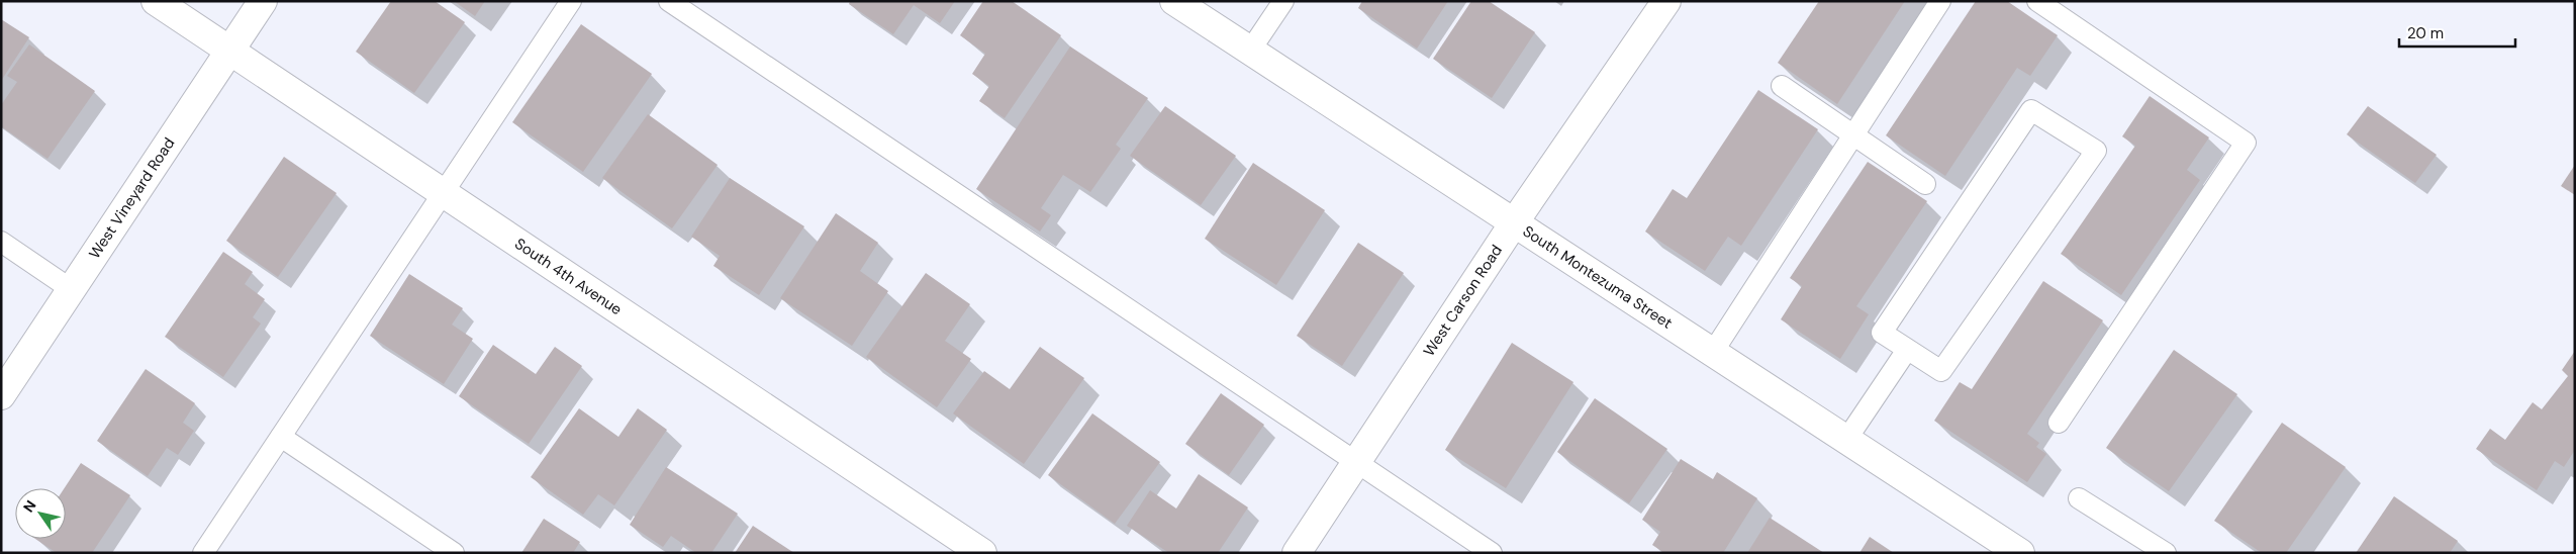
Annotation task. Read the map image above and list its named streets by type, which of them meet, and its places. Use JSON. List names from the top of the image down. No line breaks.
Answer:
{"streets":{"street":["West Vineyard Road","South Montezuma Street","South 4th Avenue","West Carson Road"]},"crossings":[["West Vineyard Road","South 4th Avenue"],["South Montezuma Street","West Carson Road"]],"scale_bar":"20 m","north":"top left"}
